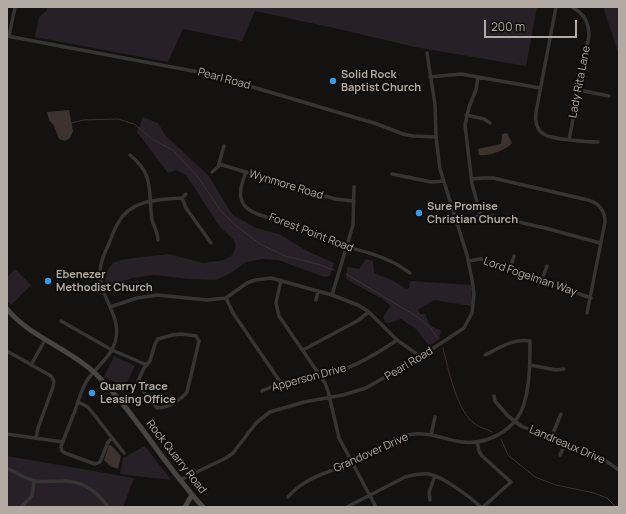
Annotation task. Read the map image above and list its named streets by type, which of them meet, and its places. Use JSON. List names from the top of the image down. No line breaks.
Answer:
{"streets":{"main road":["Rock Quarry Road"],"street":["Pearl Road","Lady Rita Lane","Wynmore Road","Forest Point Road","Lord Fogelman Way","Apperson Drive","Landreaux Drive","Grandover Drive"]},"crossings":[["Pearl Road","Lord Fogelman Way"],["Pearl Road","Rock Quarry Road"],["Wynmore Road","Forest Point Road"],["Landreaux Drive","Grandover Drive"]],"places":["Solid Rock Baptist Church","Sure Promise Christian Church","Ebenezer Methodist Church","Quarry Trace Leasing Office"],"scale_bar":"200 m"}
